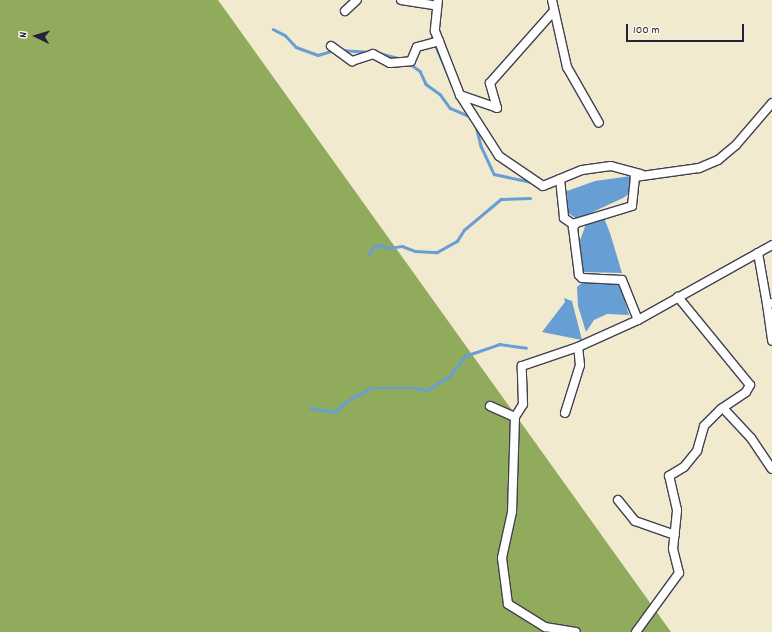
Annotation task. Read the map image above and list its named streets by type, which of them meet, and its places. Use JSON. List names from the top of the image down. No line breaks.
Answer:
{"scale_bar":"100 m","north":"left"}
